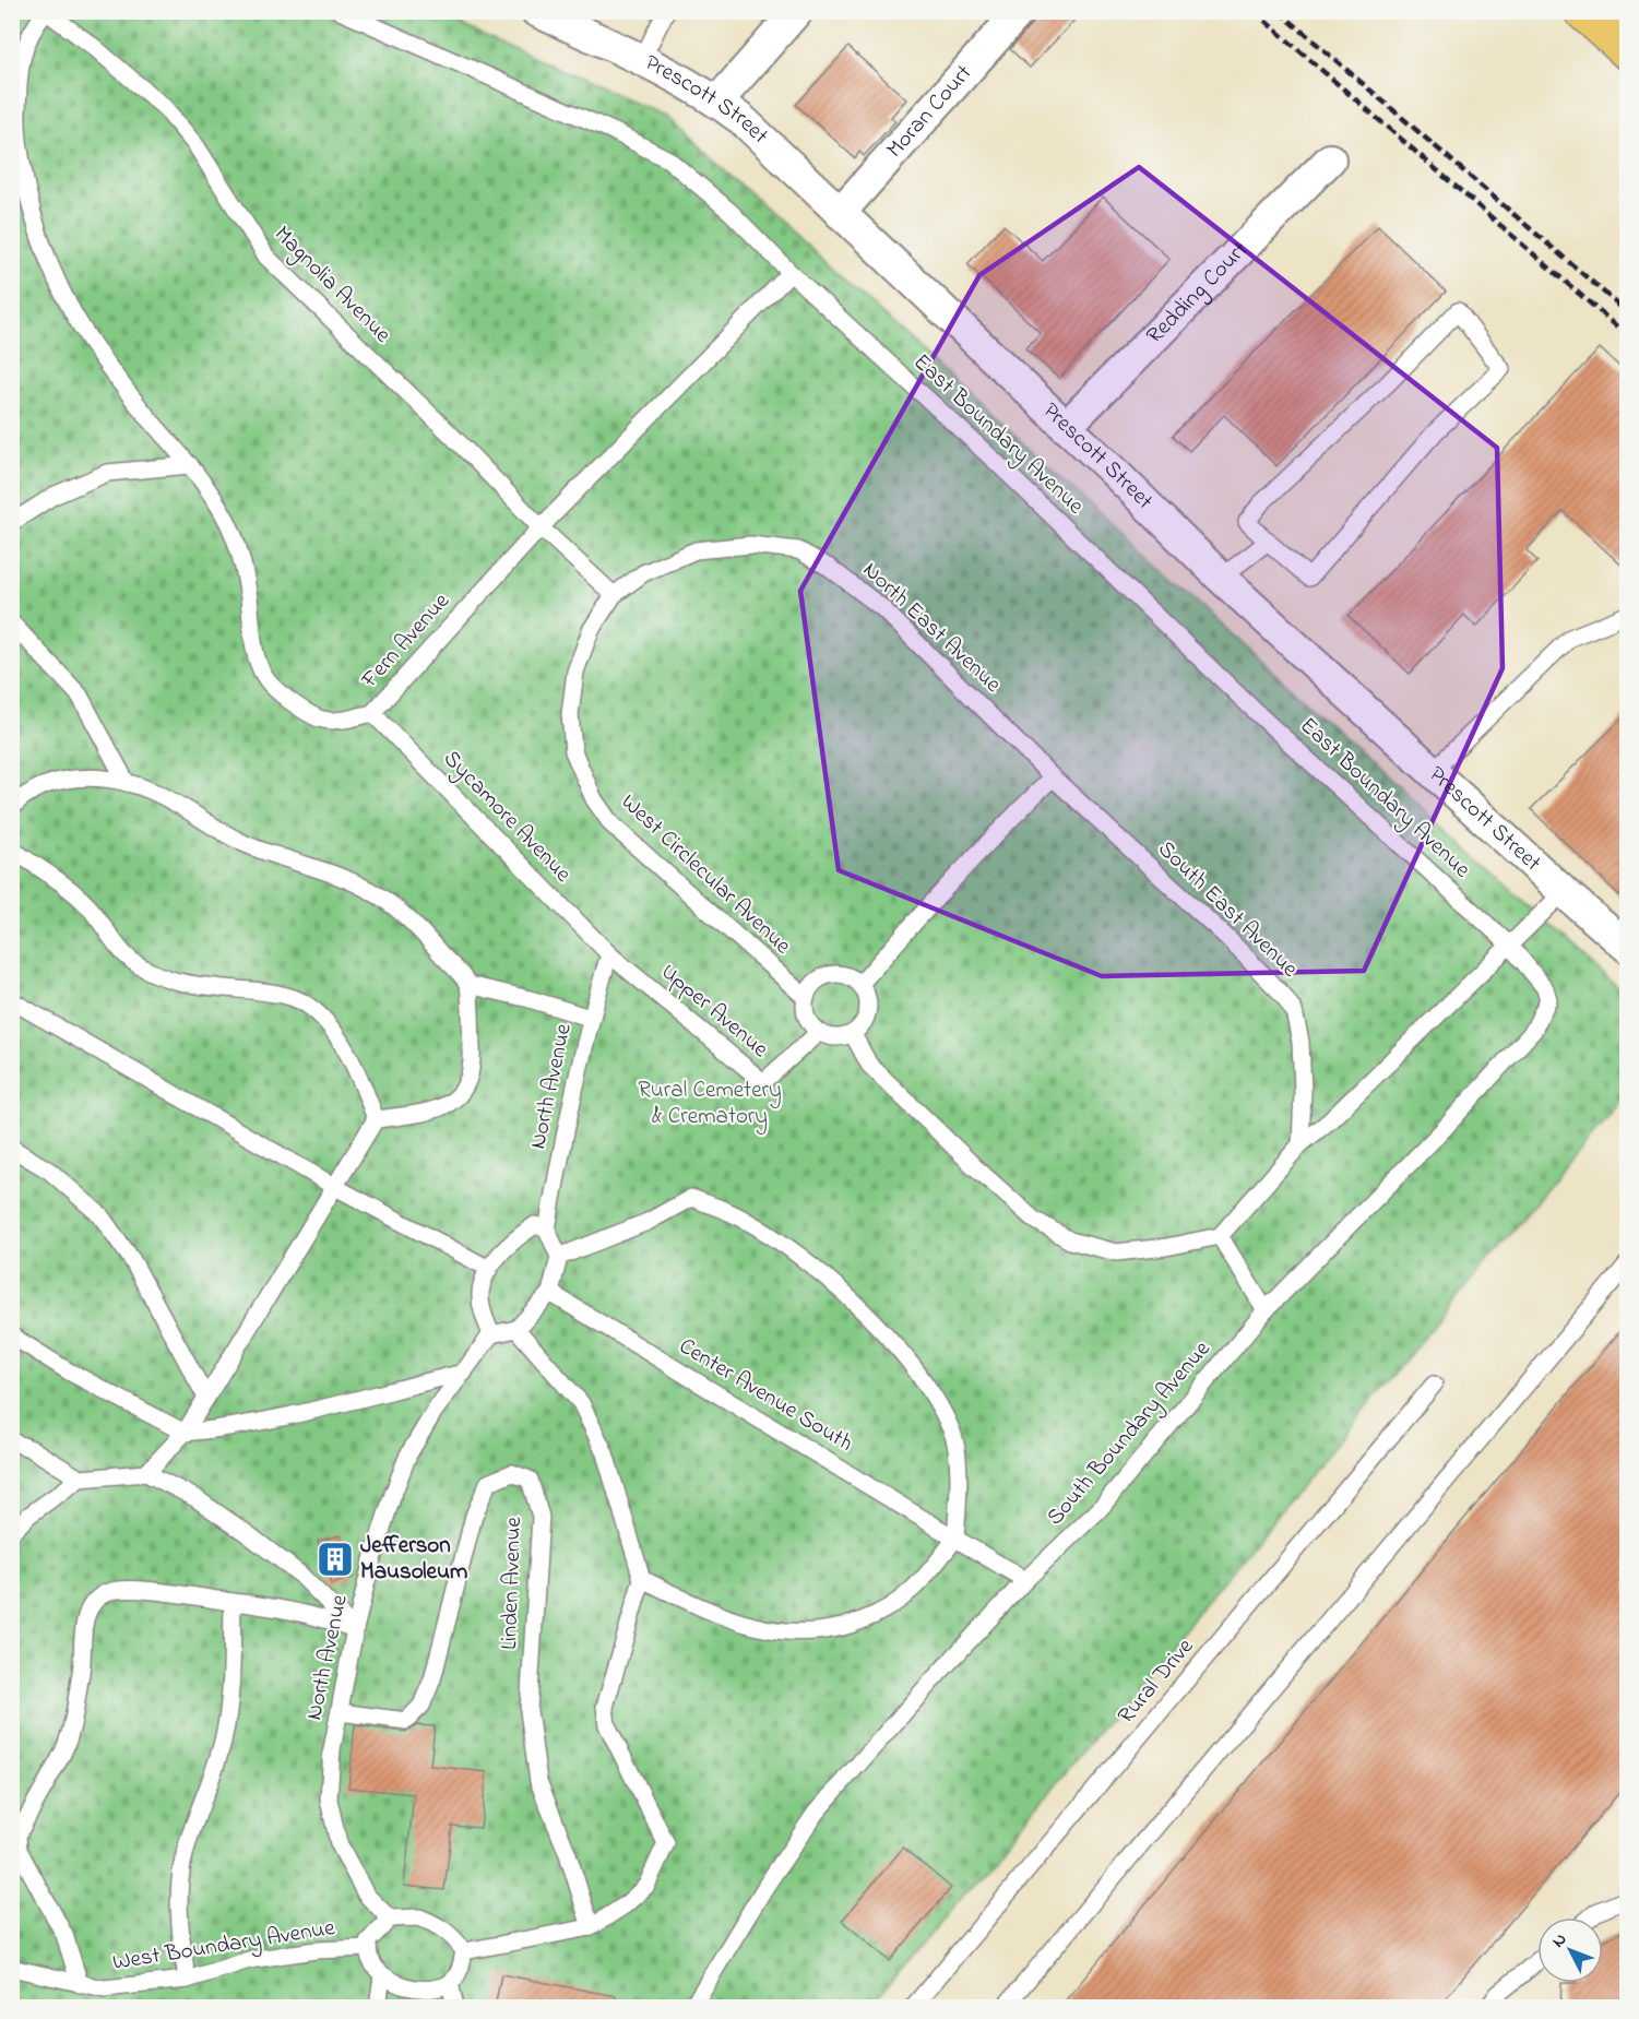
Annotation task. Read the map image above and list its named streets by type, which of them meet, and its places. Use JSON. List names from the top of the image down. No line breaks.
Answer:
{"streets":{"street":["Prescott Street","Moran Court","Redding Court"],"lane":["Magnolia Avenue","East Boundary Avenue","North East Avenue","Fern Avenue","Sycamore Avenue","West Circlecular Avenue","South East Avenue","Upper Avenue","North Avenue","Center Avenue South","South Boundary Avenue","Linden Avenue","Rural Drive","West Boundary Avenue"]},"crossings":[["Prescott Street","Moran Court"],["Prescott Street","Redding Court"],["Magnolia Avenue","North East Avenue"],["Magnolia Avenue","Fern Avenue"],["Magnolia Avenue","West Circlecular Avenue"],["East Boundary Avenue","Fern Avenue"],["East Boundary Avenue","South Boundary Avenue"],["North East Avenue","West Circlecular Avenue"],["North East Avenue","South East Avenue"],["Fern Avenue","Sycamore Avenue"],["Sycamore Avenue","Upper Avenue"],["Sycamore Avenue","North Avenue"],["West Circlecular Avenue","Upper Avenue"],["Upper Avenue","North Avenue"],["North Avenue","Linden Avenue"],["North Avenue","West Boundary Avenue"],["Center Avenue South","South Boundary Avenue"]],"parks":["Rural Cemetery & Crematory"],"places":{"building":["Jefferson Mausoleum"]},"north":"top left"}
